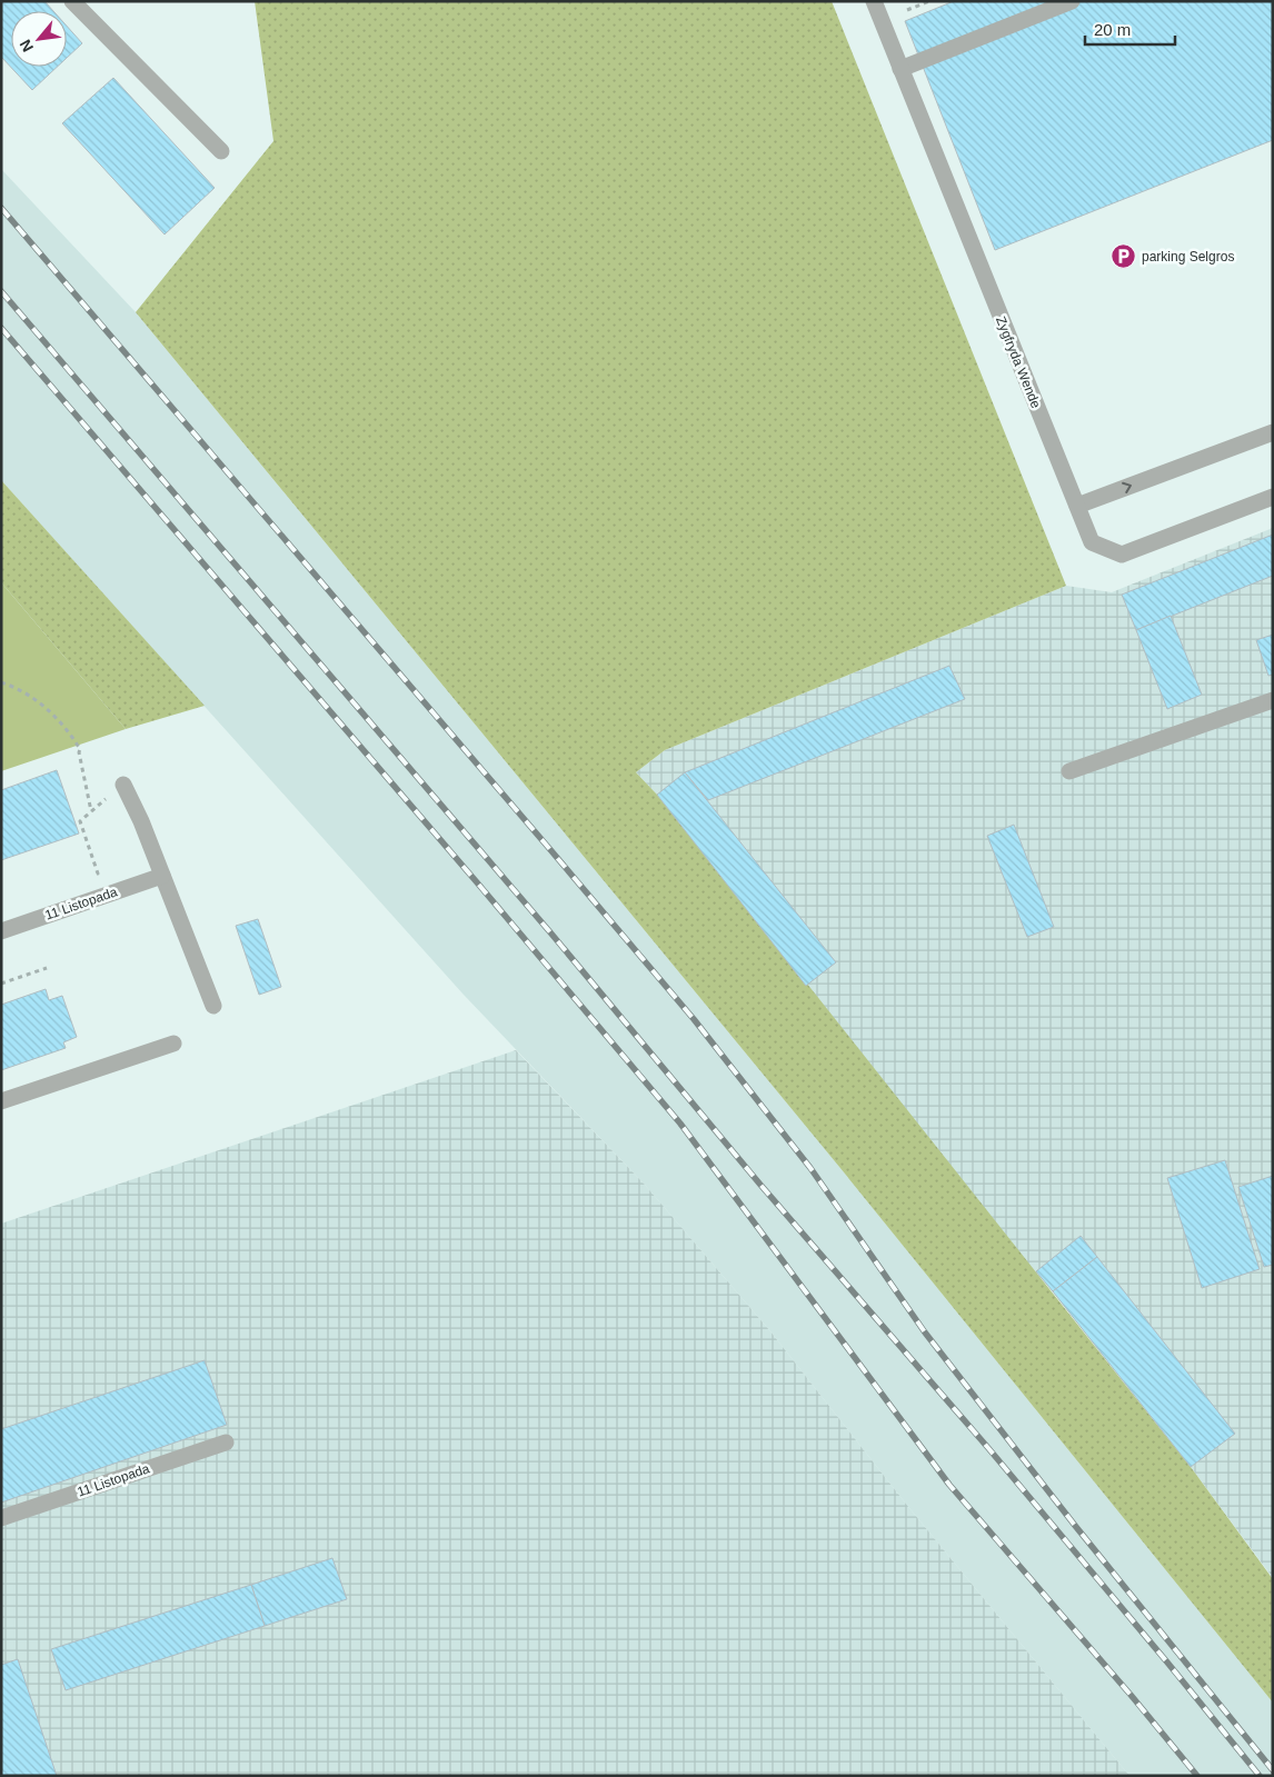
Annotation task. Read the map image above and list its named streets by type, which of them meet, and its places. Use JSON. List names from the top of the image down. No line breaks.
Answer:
{"streets":{"street":["Zygfryda Wende","11 Listopada"]},"places":{"parking":["parking Selgros"]},"scale_bar":"20 m","north":"bottom left"}
